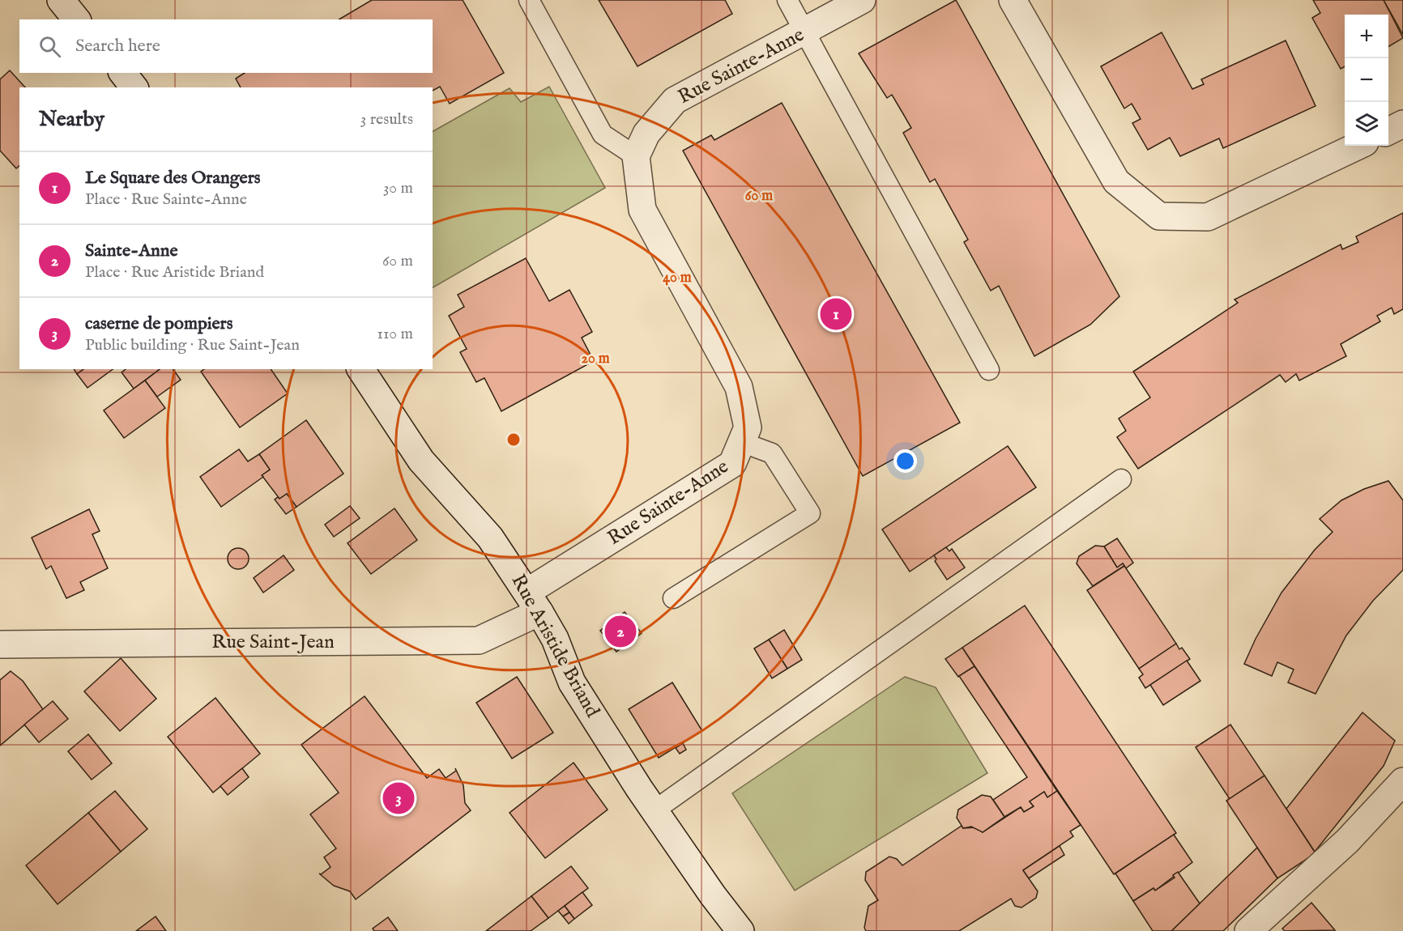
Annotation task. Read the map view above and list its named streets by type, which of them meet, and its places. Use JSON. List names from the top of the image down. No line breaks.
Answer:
{"streets":{"street":["Rue Sainte-Anne","Rue Saint-Jean","Rue Aristide Briand"]},"crossings":[["Rue Sainte-Anne","Rue Saint-Jean"],["Rue Sainte-Anne","Rue Aristide Briand"],["Rue Saint-Jean","Rue Aristide Briand"]],"page":{"map_buttons":["+","−"],"search":"Search here","heading":["Nearby","3 results"],"list":[{"mark":"1","name":"Le Square des Orangers","note":"Place · Rue Sainte-Anne","value":"30 m"},{"mark":"2","name":"Sainte-Anne","note":"Place · Rue Aristide Briand","value":"60 m"},{"mark":"3","name":"caserne de pompiers","note":"Public building · Rue Saint-Jean","value":"110 m"}],"pins":["1","2","3"]},"rings":["60 m","40 m","20 m"]}
